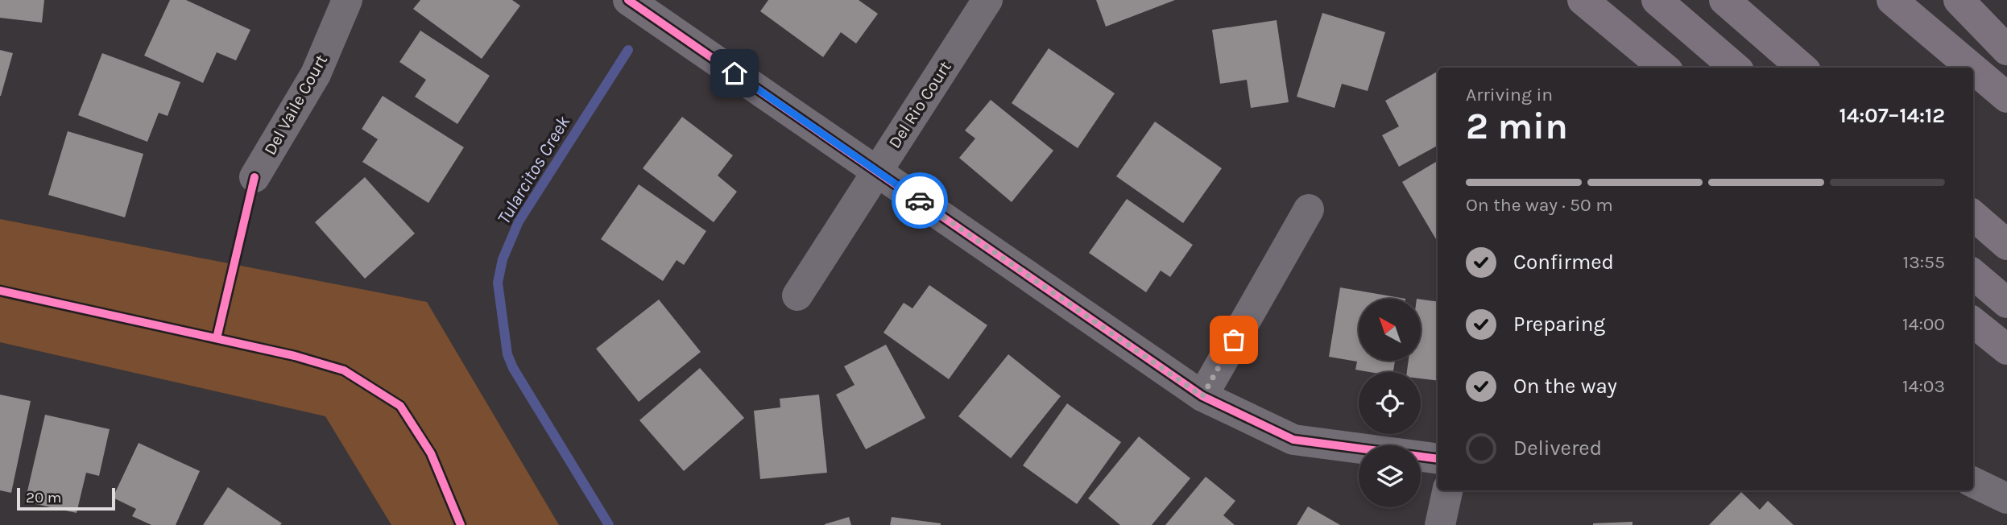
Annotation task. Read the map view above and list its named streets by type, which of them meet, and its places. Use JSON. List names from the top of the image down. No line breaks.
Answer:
{"streets":{"street":["Del Vaile Court","Del Rio Court"]},"water":["Tularcitos Creek"],"scale_bar":"20 m","north":"top left","page":{"heading":["2 min","Arriving in","14:07–14:12"],"bar":"On the way · 50 m","list":[["Confirmed","13:55"],["Preparing","14:00"],["On the way","14:03"],"Delivered"],"scale":"20 m"}}
